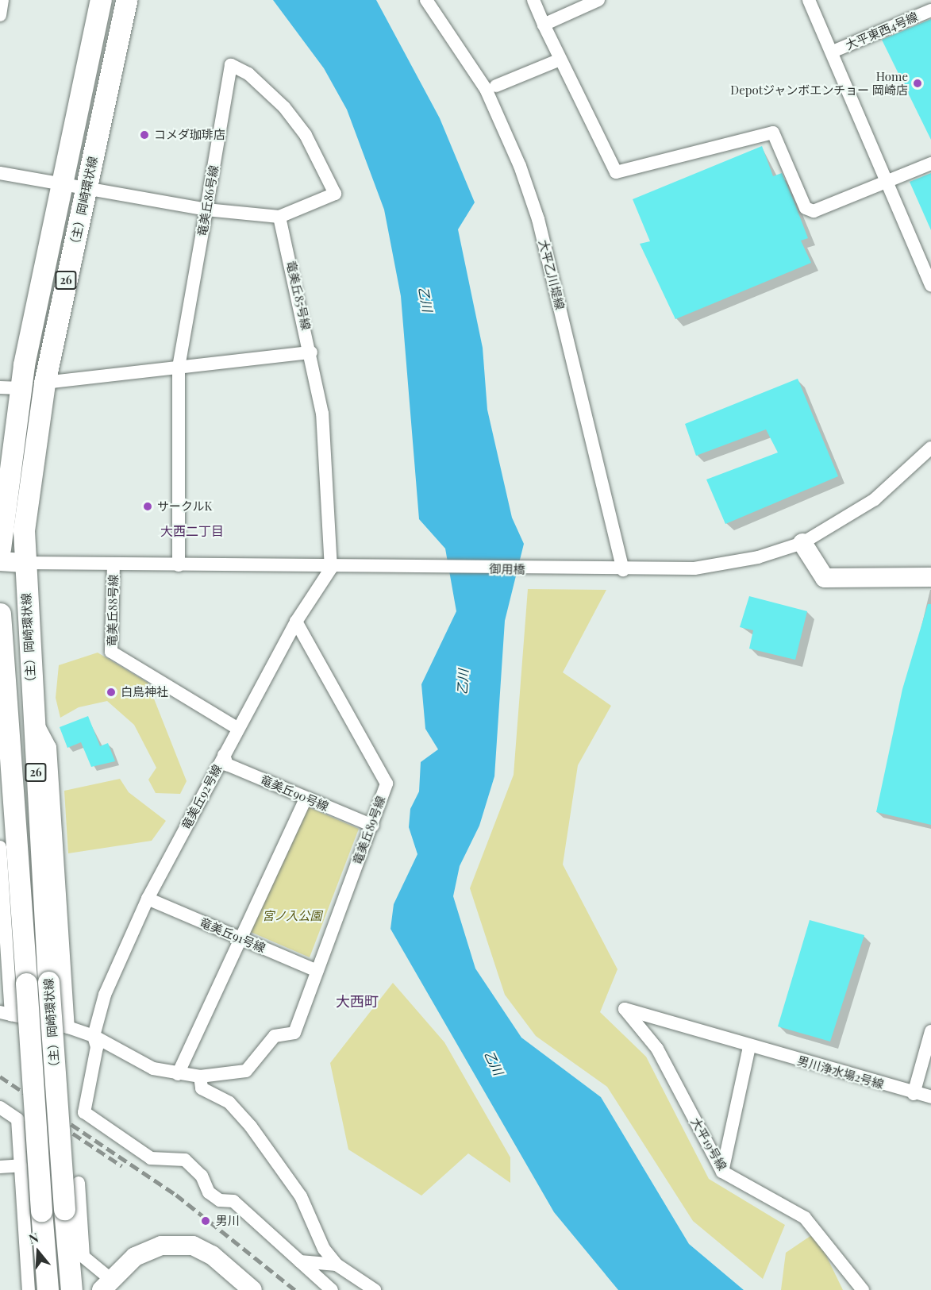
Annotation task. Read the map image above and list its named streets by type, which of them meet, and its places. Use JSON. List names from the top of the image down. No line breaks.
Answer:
{"streets":{"main road":["（主）岡崎環状線","26"],"street":["大平東西4号線","竜美丘86号線","大平乙川堤線","竜美丘85号線","御用橋","竜美丘88号線","竜美丘90号線","竜美丘92号線","竜美丘89号線","竜美丘91号線","男川浄水場2号線","大平19号線"]},"crossings":[["竜美丘86号線","竜美丘85号線"],["竜美丘86号線","御用橋"],["（主）岡崎環状線","御用橋"],["大平乙川堤線","御用橋"],["竜美丘85号線","御用橋"],["竜美丘85号線","竜美丘92号線"],["御用橋","竜美丘88号線"],["御用橋","竜美丘92号線"],["竜美丘88号線","竜美丘92号線"],["竜美丘90号線","竜美丘92号線"],["竜美丘90号線","竜美丘89号線"],["竜美丘92号線","竜美丘89号線"],["竜美丘92号線","竜美丘91号線"],["竜美丘89号線","竜美丘91号線"],["男川浄水場2号線","大平19号線"]],"districts":["大西二丁目","大西町"],"water":["乙川"],"parks":["宮ノ入公園"],"places":["Home Depotジャンボエンチョー 岡崎店","コメダ珈琲店","サークルK","白鳥神社","男川"],"north":"top"}
